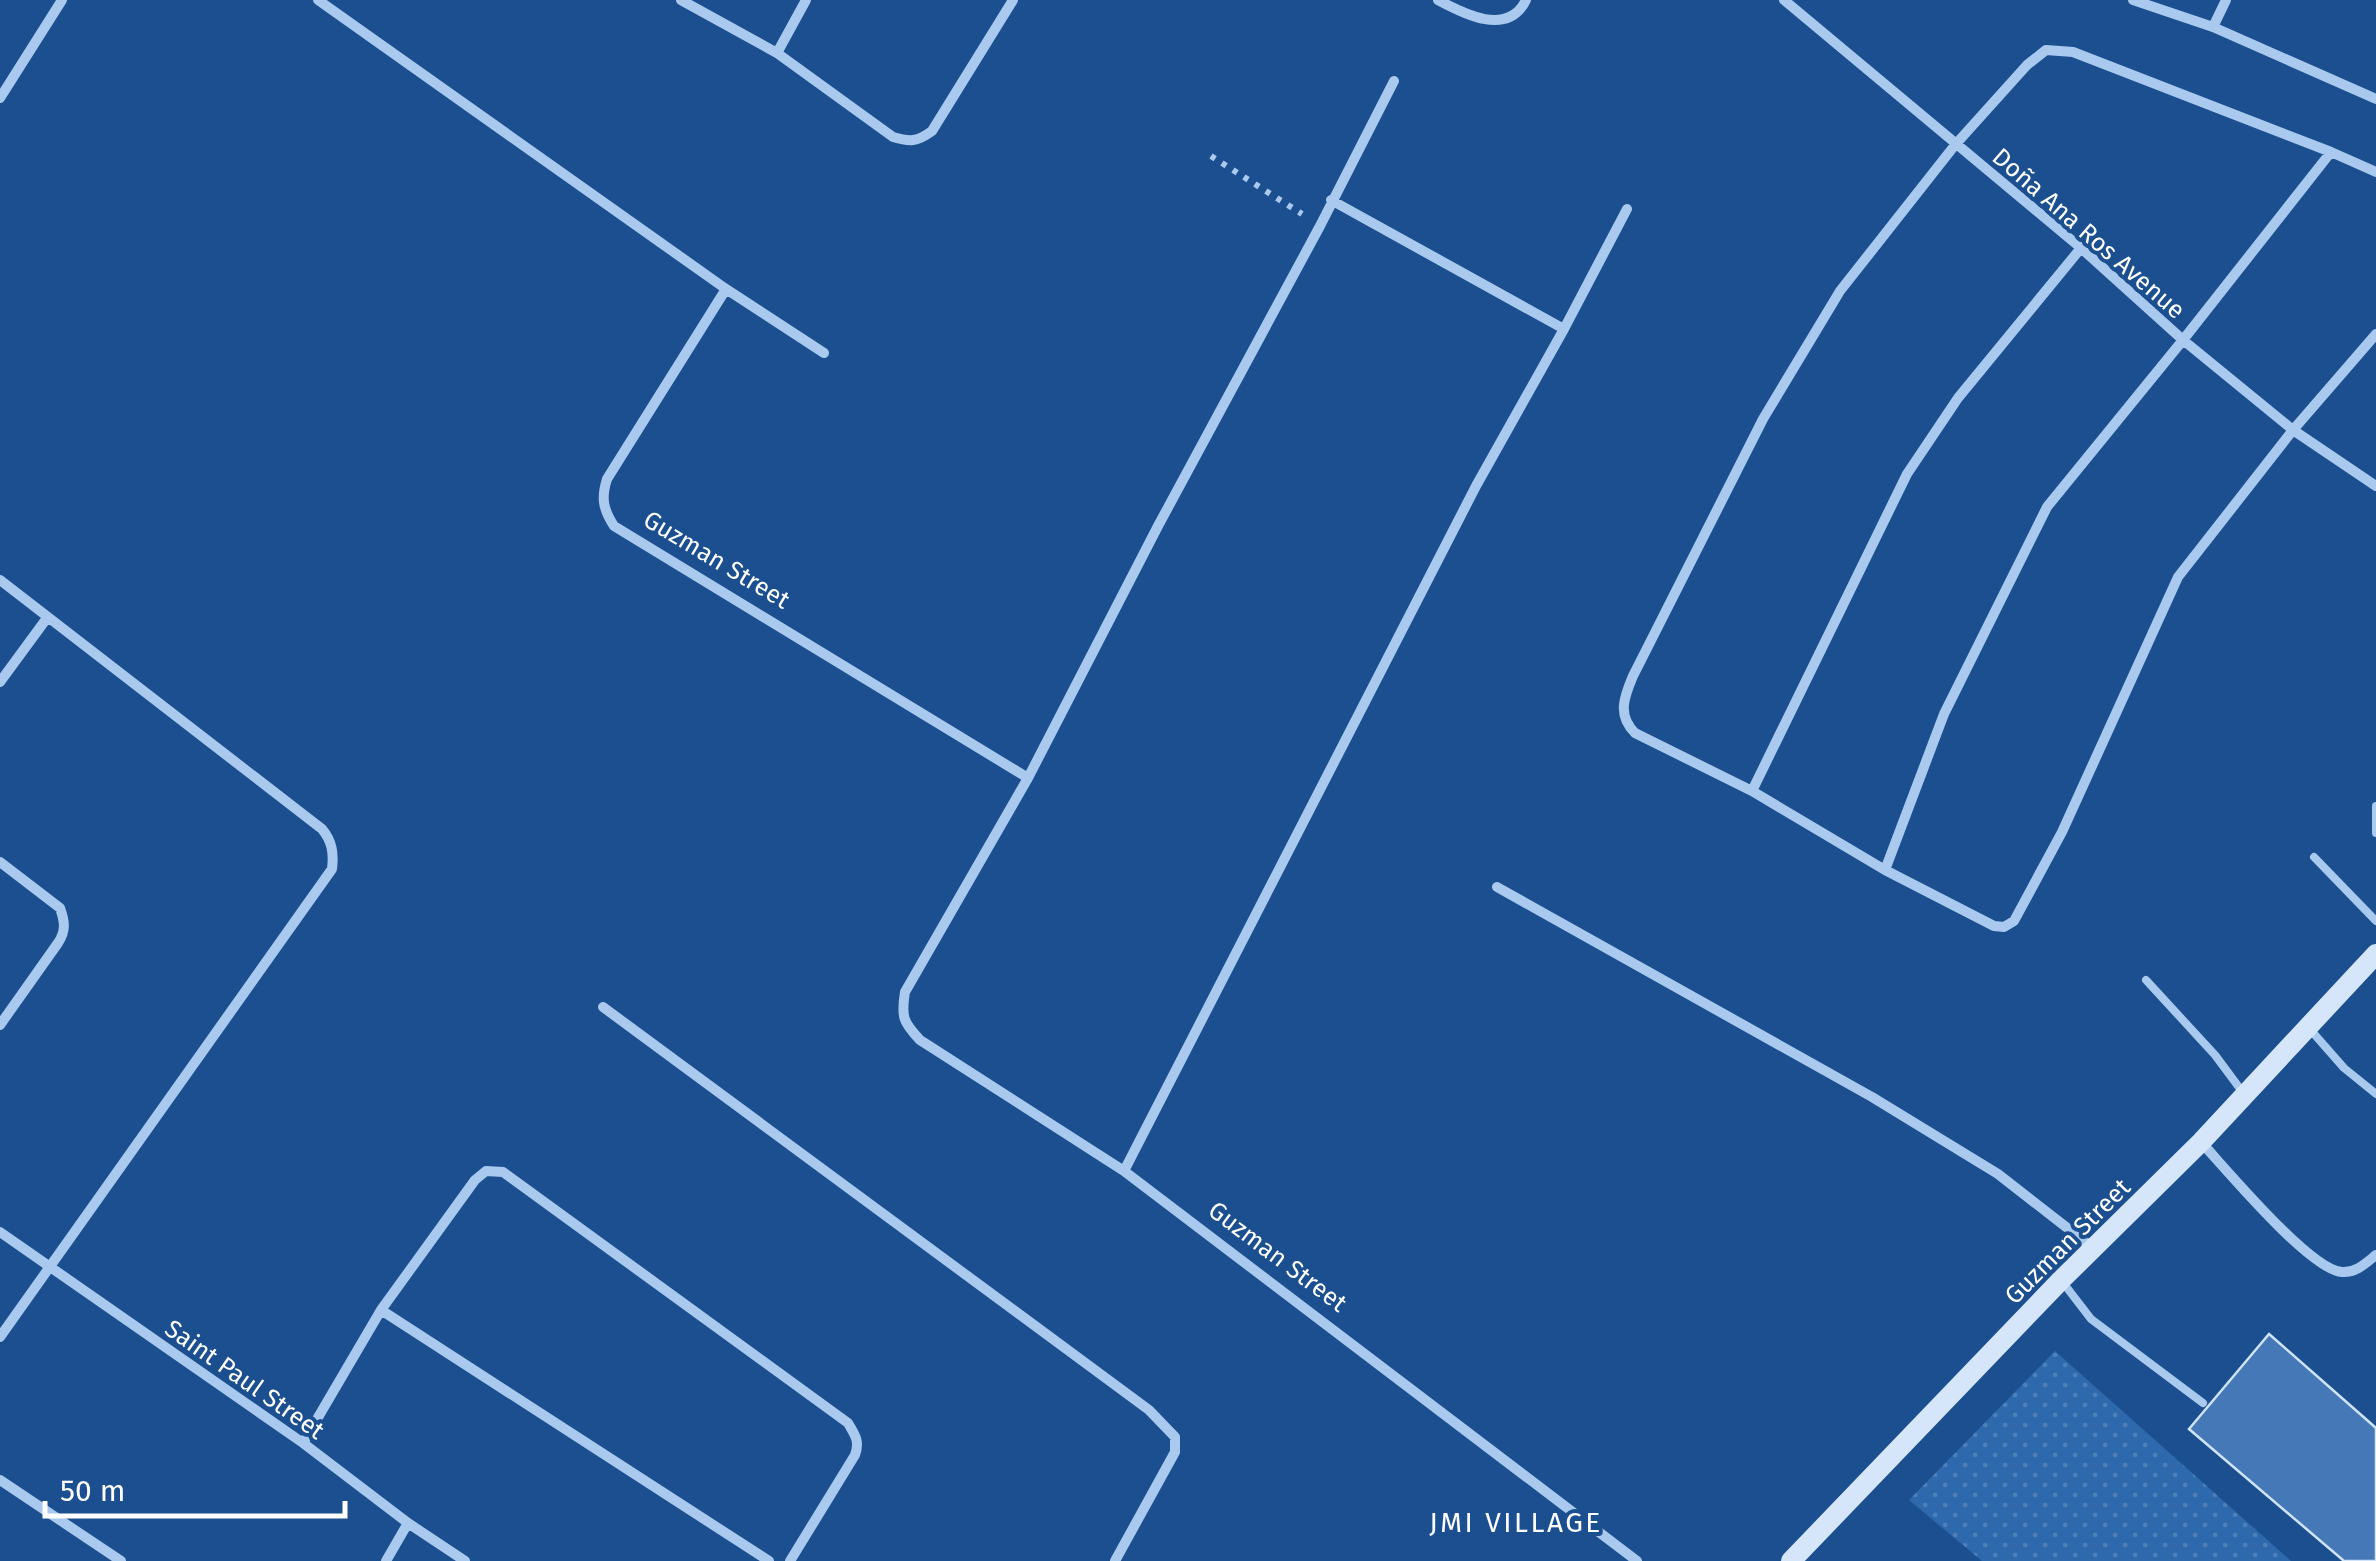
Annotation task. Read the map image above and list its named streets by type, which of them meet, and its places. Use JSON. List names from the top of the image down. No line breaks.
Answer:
{"streets":{"main road":["Guzman Street"],"street":["Doña Ana Ros Avenue","Saint Paul Street"]},"districts":["JMI VILLAGE"],"scale_bar":"50 m"}
